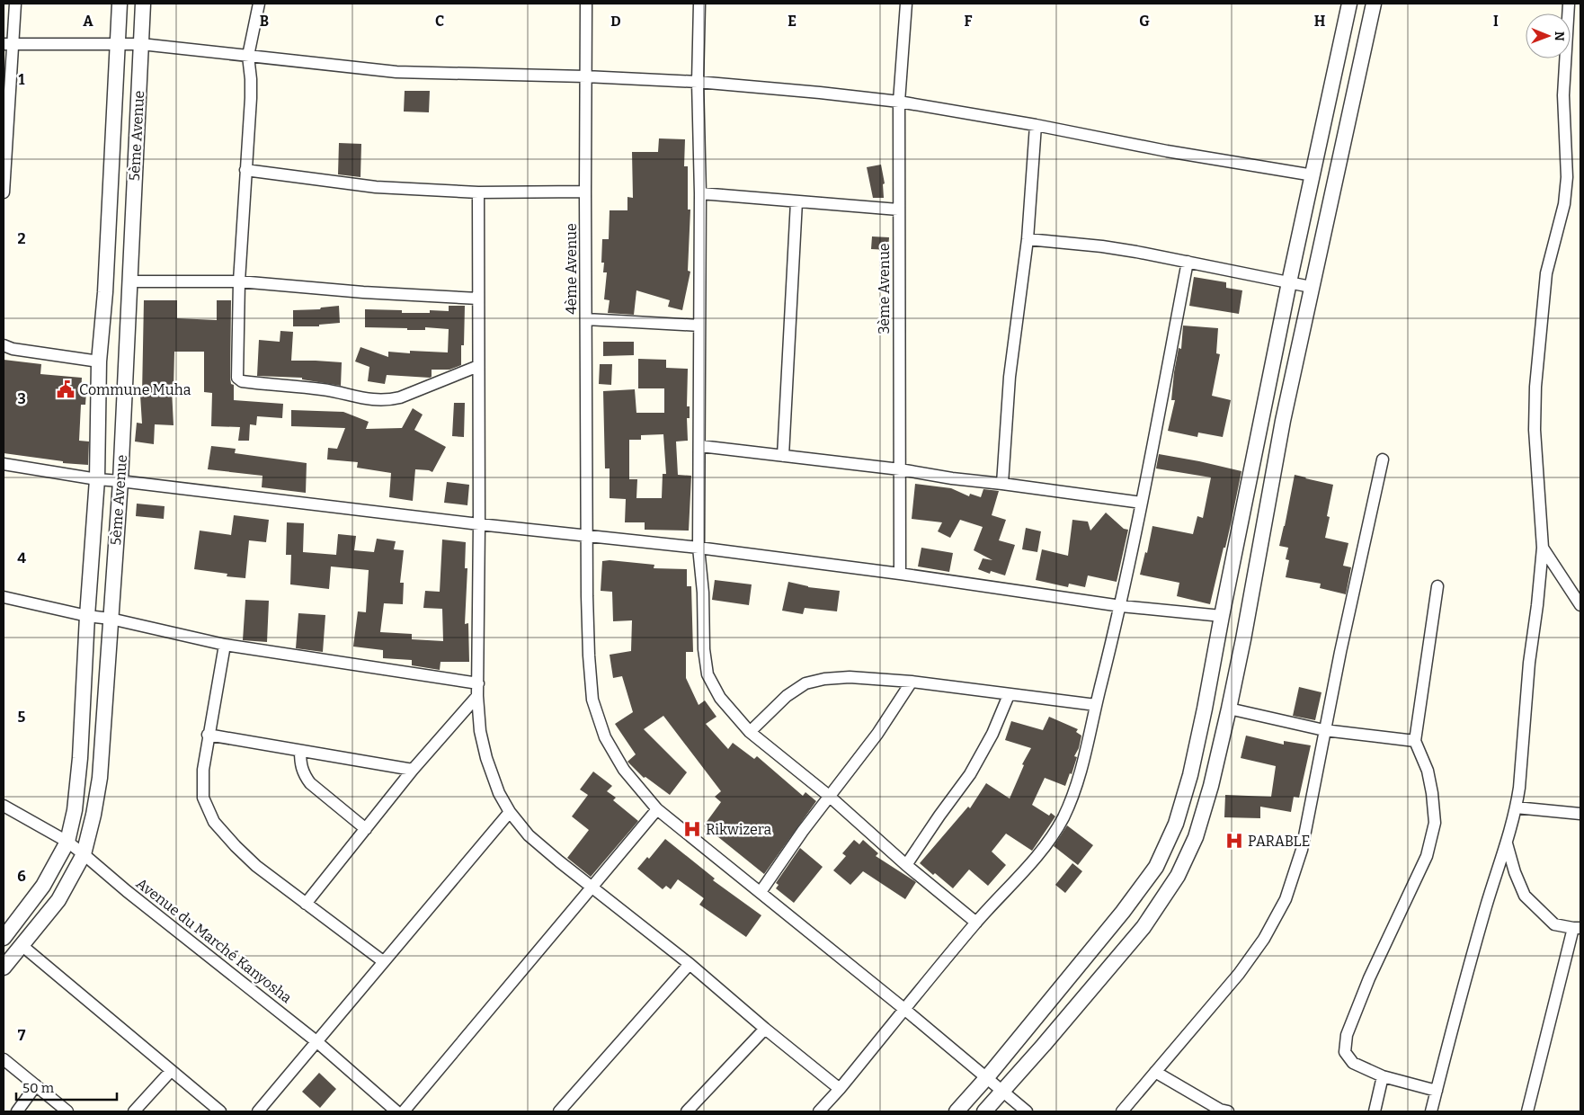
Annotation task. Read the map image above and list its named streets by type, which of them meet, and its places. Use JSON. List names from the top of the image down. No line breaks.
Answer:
{"streets":{"street":["5ème Avenue","4ème Avenue","3ème Avenue","Avenue du Marché Kanyosha"]},"crossings":[["5ème Avenue","Avenue du Marché Kanyosha"]],"places":{"public building":["Commune Muha"],"hospital":["Rikwizera","PARABLE"]},"scale_bar":"50 m","north":"right","grid":{"columns":["A","B","C","D","E","F","G","H","I"],"rows":["1","2","3","4","5","6","7"]}}
